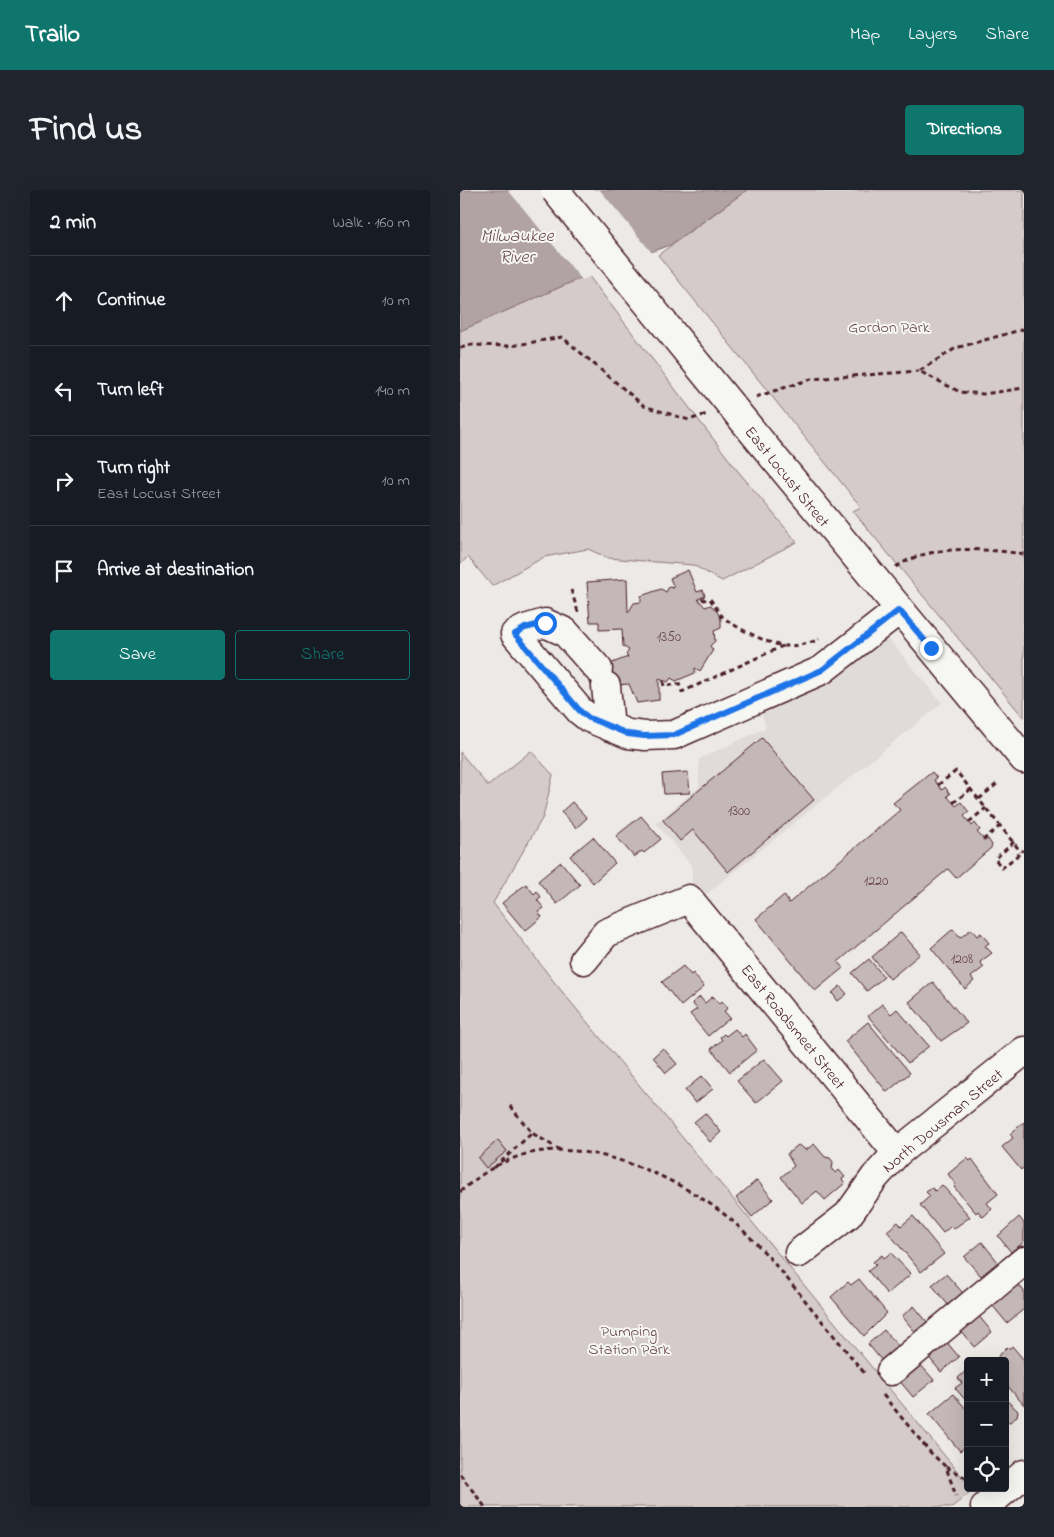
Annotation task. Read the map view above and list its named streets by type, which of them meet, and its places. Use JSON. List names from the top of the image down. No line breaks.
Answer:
{"streets":{"main road":["East Locust Street","East Roadsmeet Street","North Dousman Street"]},"crossings":[["East Roadsmeet Street","North Dousman Street"]],"water":["Milwaukee River"],"parks":["Gordon Park","Pumping Station Park"],"house_numbers":["1350","1300","1220","1208"],"page":{"header":"Trailo","nav":["Map","Layers","Share"],"title":"Find us","buttons":["Directions",["Save","Share"]],"heading":["2 min","Walk · 160 m"],"list":[["Continue","10 m"],["Turn left","140 m"],["Turn right","East Locust Street","10 m"],"Arrive at destination"],"map_buttons":["+","−"]}}
